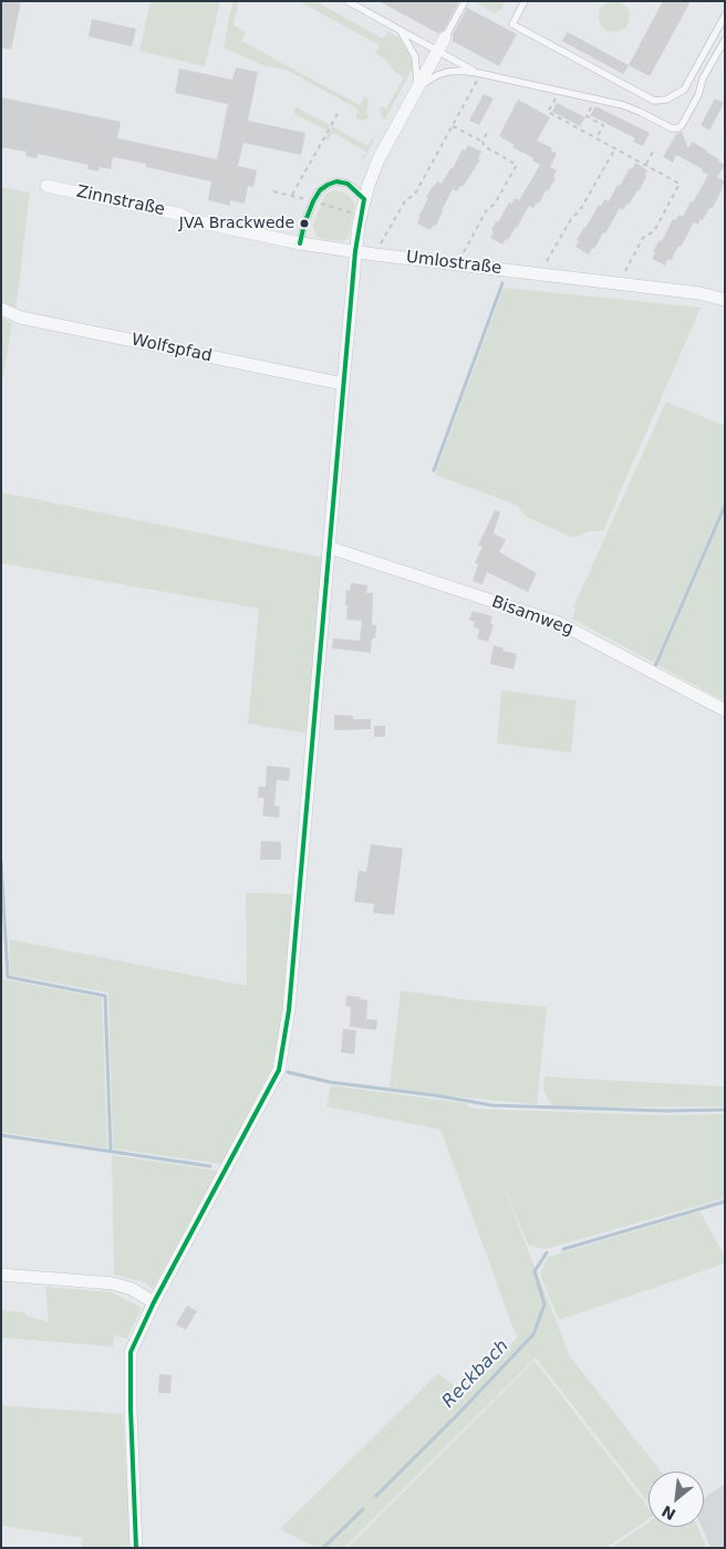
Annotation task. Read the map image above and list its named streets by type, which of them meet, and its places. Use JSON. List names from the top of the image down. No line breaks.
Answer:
{"streets":{"street":["Zinnstraße","Umlostraße","Wolfspfad","Bisamweg"]},"crossings":[["Zinnstraße","Umlostraße"]],"water":["Reckbach"],"places":["JVA Brackwede"],"north":"bottom left"}
